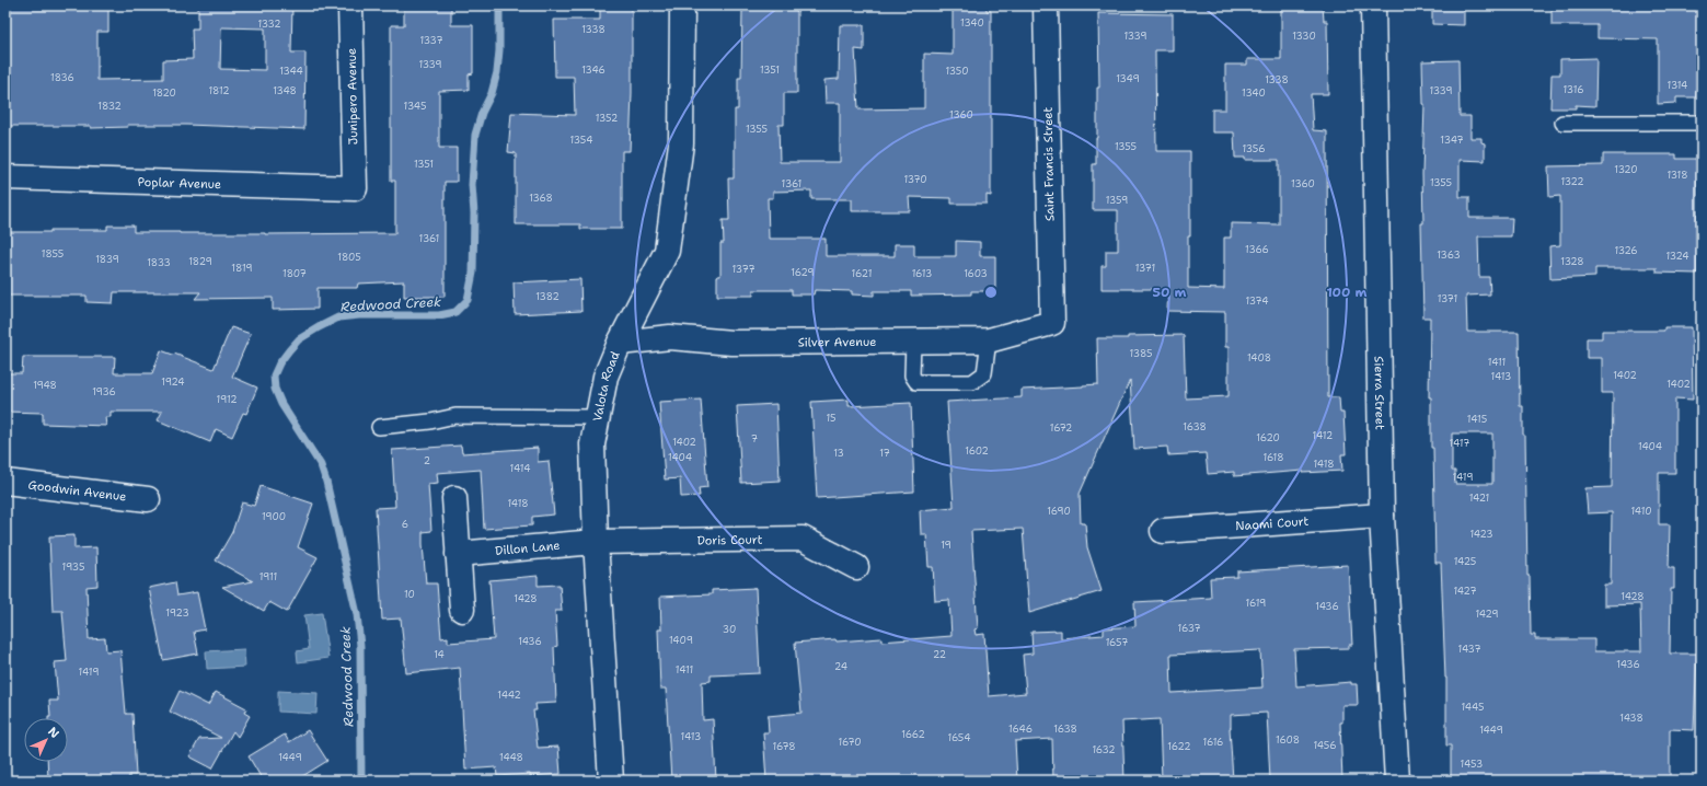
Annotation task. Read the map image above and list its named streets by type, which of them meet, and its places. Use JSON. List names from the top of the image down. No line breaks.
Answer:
{"streets":{"street":["Junipero Avenue","Saint Francis Street","Poplar Avenue","Silver Avenue","Valota Road","Sierra Street","Goodwin Avenue","Naomi Court","Doris Court","Dillon Lane"]},"crossings":[["Junipero Avenue","Poplar Avenue"],["Saint Francis Street","Silver Avenue"],["Silver Avenue","Valota Road"],["Valota Road","Doris Court"],["Valota Road","Dillon Lane"],["Sierra Street","Naomi Court"],["Doris Court","Dillon Lane"]],"water":["Redwood Creek"],"house_numbers":["1340","1332","1338","1339","1330","1337","1339","1346","1351","1344","1350","1836","1349","1338","1314","1316","1812","1348","1339","1820","1340","1832","1345","1360","1352","1355","1354","1347","1355","1356","1351","1320","1318","1370","1322","1355","1361","1360","1368","1359","1361","1366","1326","1855","1363","1324","1805","1839","1829","1328","1833","1819","1371","1377","1629","1807","1621","1613","1603","1382","1371","1374","1385","1408","1411","1402","1413","1924","1402","1948","1936","1912","15","1415","1638","1672","1412","1620","7","1402","1417","1404","1602","13","17","1404","1618","2","1418","1414","1419","1421","1418","1690","1410","1900","6","1423","19","1425","1935","1911","1427","10","1428","1428","1619","1436","1923","1429","1637","30","1409","1436","1657","1437","14","22","1436","24","1411","1419","1442","1445","1438","1646","1638","1449","1662","1413","1654","1608","1670","1616","1456","1678","1622","1632","1449","1448","1453"],"north":"top right","rings":["50 m","100 m"]}
